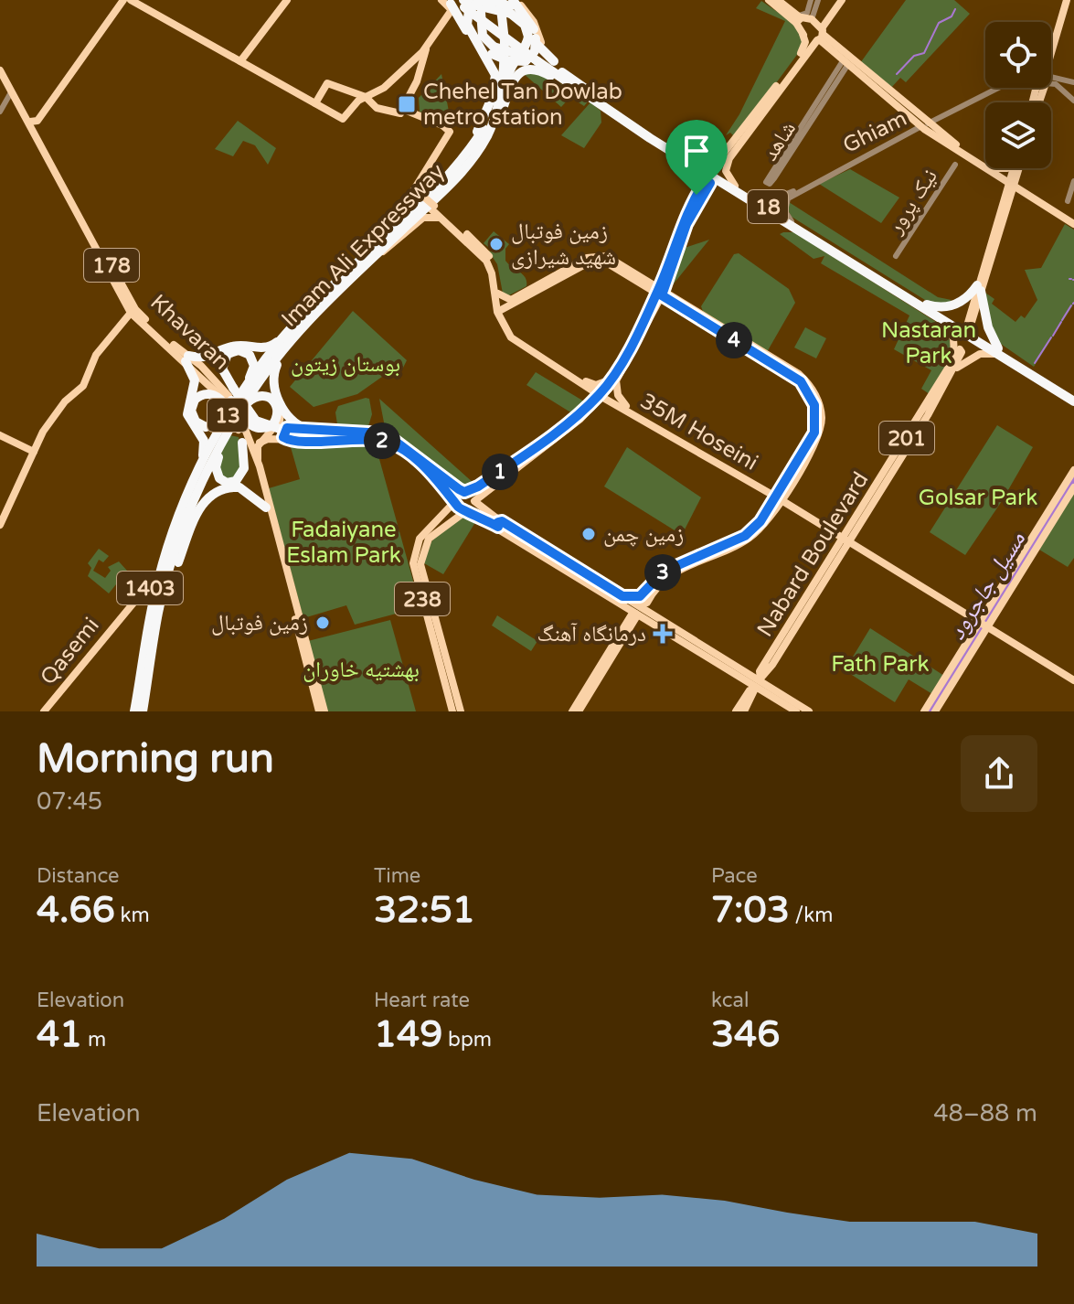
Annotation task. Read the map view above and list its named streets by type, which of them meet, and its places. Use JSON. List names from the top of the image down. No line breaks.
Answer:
{"streets":{"highway":["18","Imam Ali Expressway","13","1403"],"main road":["178","Khavaran","35M Hoseini","201","Nabard Boulevard","238","Qasemi"],"street":["Ghiam","شاهد","نیک پرور"]},"crossings":[["Ghiam","18"],["Imam Ali Expressway","Khavaran"],["Imam Ali Expressway","1403"],["35M Hoseini","Nabard Boulevard"],["1403","Qasemi"]],"water":["مسیل جاجرود"],"parks":["Nastaran Park","بوستان زیتون","Golsar Park","Fadaiyane Eslam Park","Fath Park","بهشتیه خاوران"],"places":{"transit":["Chehel Tan Dowlab metro station"],"other":["زمین فوتبال شهید شیرازی","زمین چمن","زمین فوتبال"],"health":["درمانگاه آهنگ"]},"page":{"pins":["4","2","1","3"],"heading":["Morning run","07:45"],"stats":[["Distance","4.66 km"],["Time","32:51"],["Pace","7:03 /km"],["Elevation","41 m"],["Heart rate","149 bpm"],["kcal","346"]],"chart":["Elevation","48–88 m"]}}
